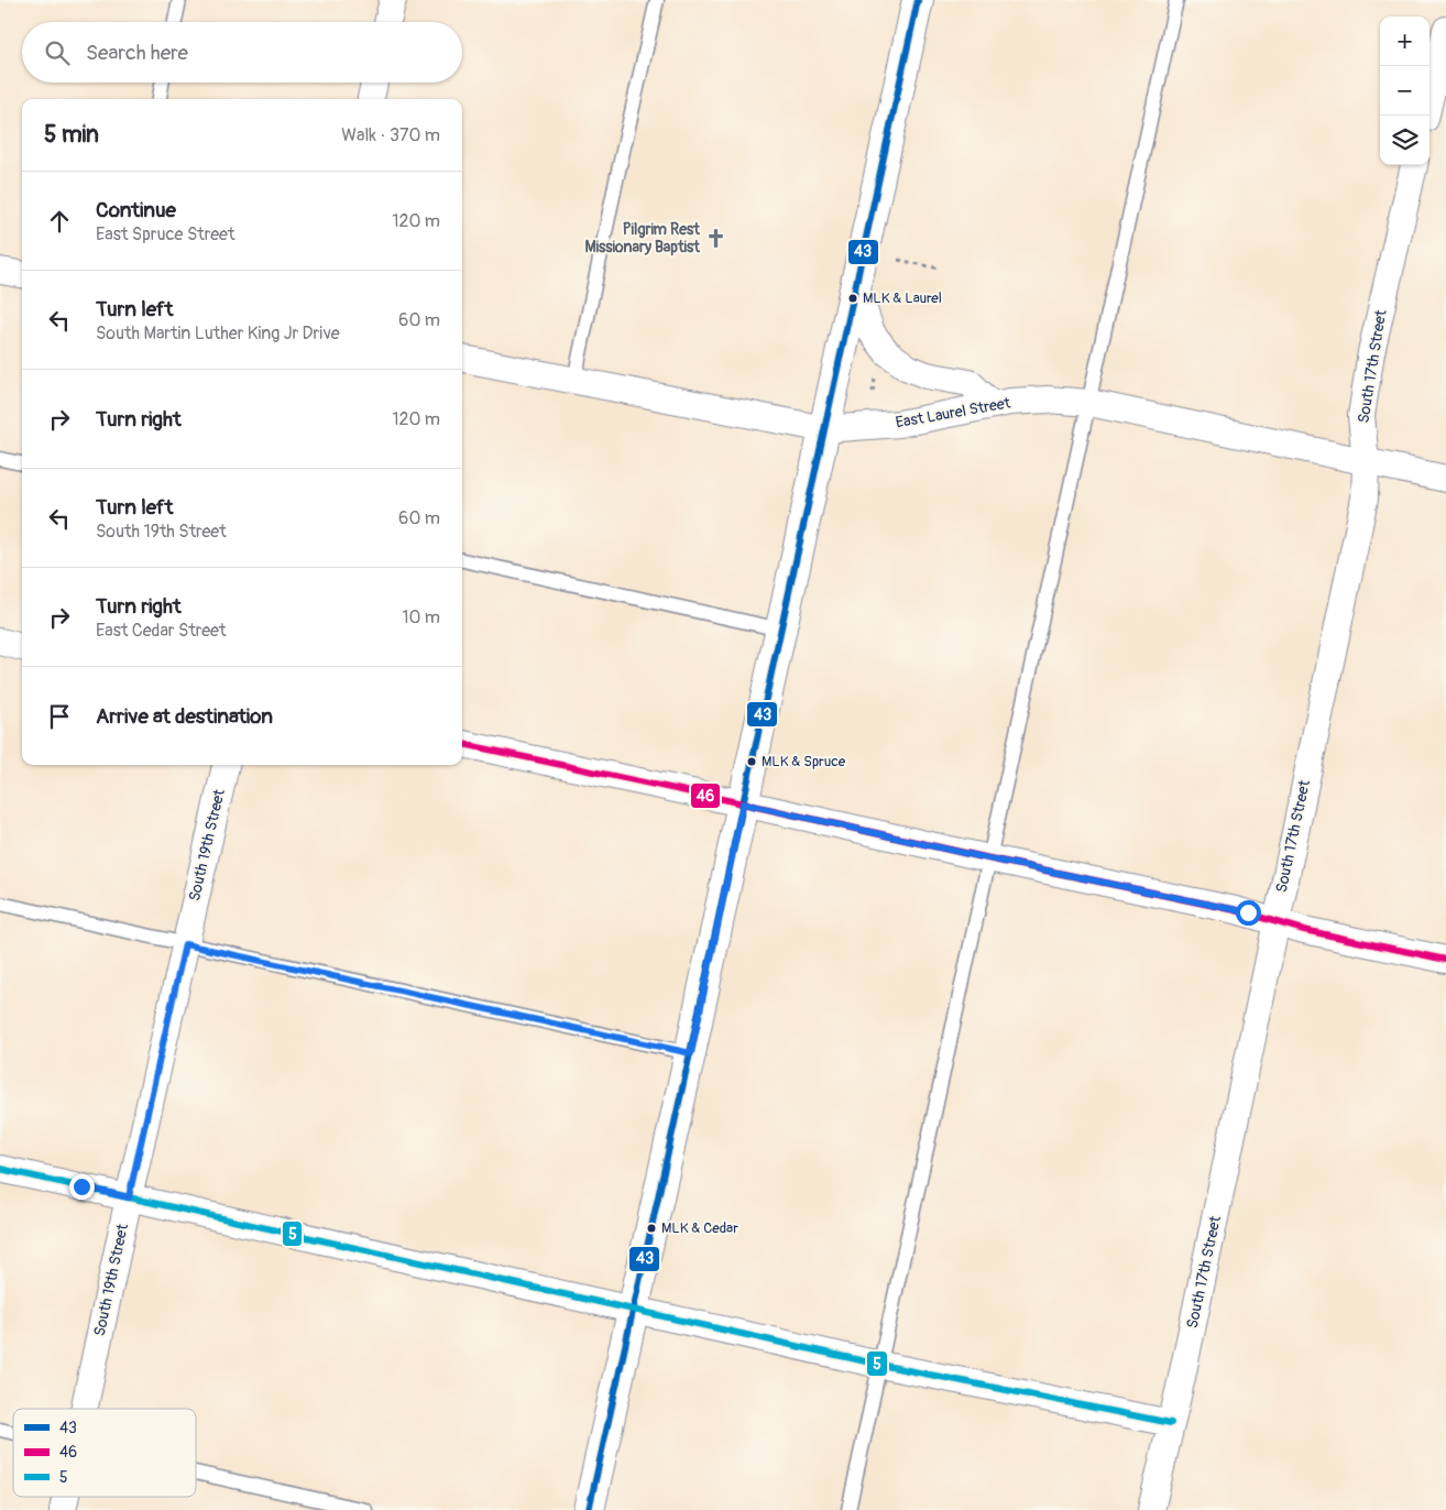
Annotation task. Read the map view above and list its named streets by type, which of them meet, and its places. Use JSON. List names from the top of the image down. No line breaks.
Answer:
{"streets":{"street":["South 17th Street","East Laurel Street","South 19th Street"]},"crossings":[["South 17th Street","East Laurel Street"]],"places":{"church":["Pilgrim Rest Missionary Baptist"],"other":["MLK & Laurel","MLK & Spruce","MLK & Cedar"]},"lines":["transit line 43","transit line 46","transit line 5"],"legend":["43","46","5"],"page":{"map_buttons":["+","−"],"search":"Search here","heading":["5 min","Walk · 370 m"],"list":[["Continue","East Spruce Street","120 m"],["Turn left","South Martin Luther King Jr Drive","60 m"],["Turn right","120 m"],["Turn left","South 19th Street","60 m"],["Turn right","East Cedar Street","10 m"],"Arrive at destination"]}}
